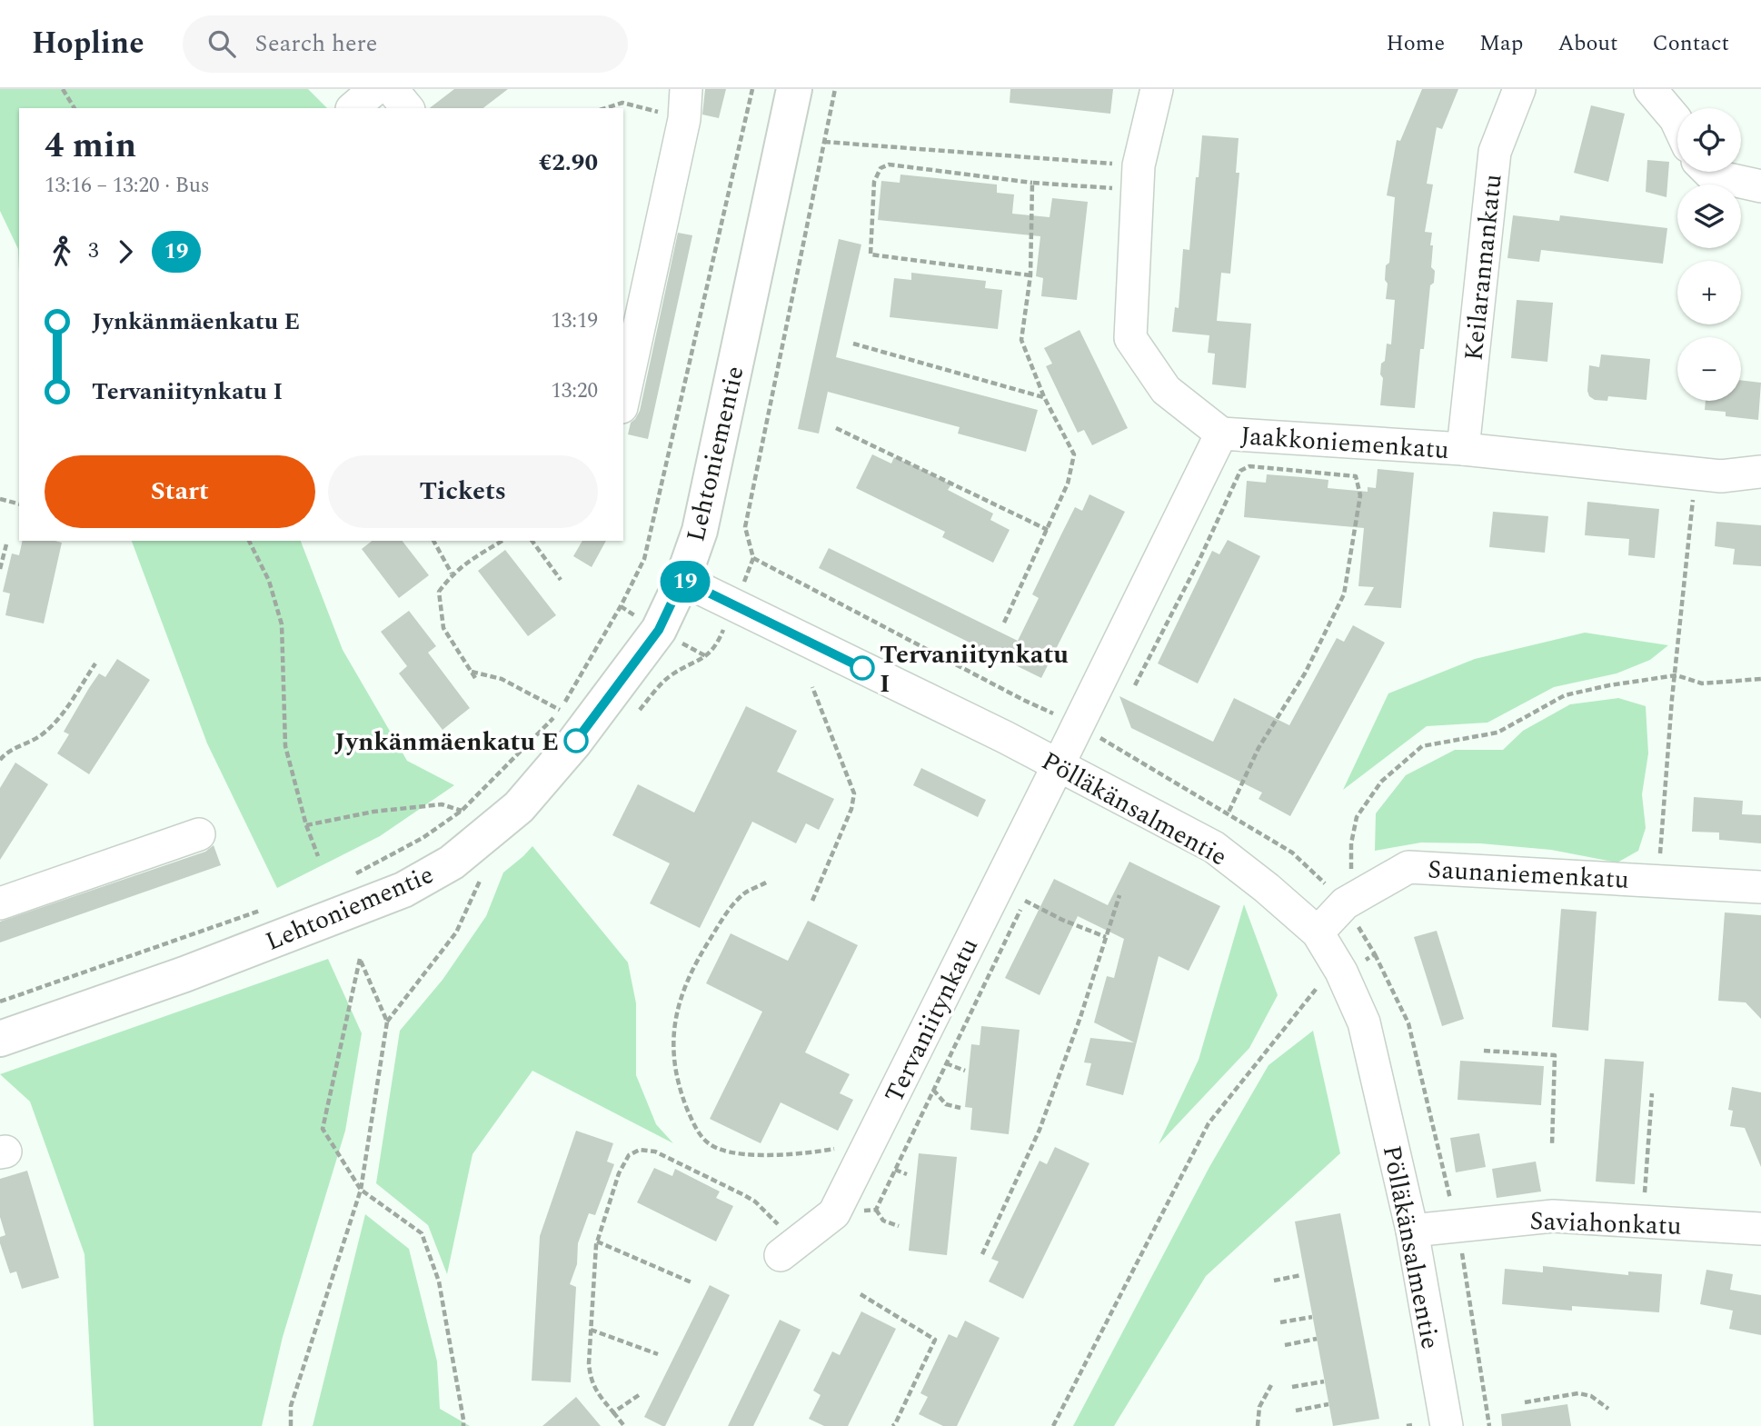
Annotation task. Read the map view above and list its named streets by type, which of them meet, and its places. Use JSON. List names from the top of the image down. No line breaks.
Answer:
{"streets":{"main road":["Lehtoniementie"],"street":["Keilarannankatu","Jaakkoniemenkatu","Pölläkänsalmentie","Saunaniemenkatu","Tervaniitynkatu","Saviahonkatu"]},"crossings":[["Keilarannankatu","Jaakkoniemenkatu"],["Jaakkoniemenkatu","Pölläkänsalmentie"],["Jaakkoniemenkatu","Tervaniitynkatu"],["Lehtoniementie","Pölläkänsalmentie"],["Pölläkänsalmentie","Saunaniemenkatu"],["Pölläkänsalmentie","Tervaniitynkatu"],["Pölläkänsalmentie","Saviahonkatu"]],"places":["Tervaniitynkatu I","Jynkänmäenkatu E"],"lines":["bus line 19"],"page":{"header":"Hopline","search":"Search here","nav":["Home","Map","About","Contact"],"on_map":"19","map_buttons":["+","−"],"heading":["4 min","13:16 – 13:20 · Bus","€2.90"],"legs":["3","19"],"list":[{"name":"Jynkänmäenkatu E","value":"13:19"},{"name":"Tervaniitynkatu I","value":"13:20"}],"buttons":["Start","Tickets"]}}
